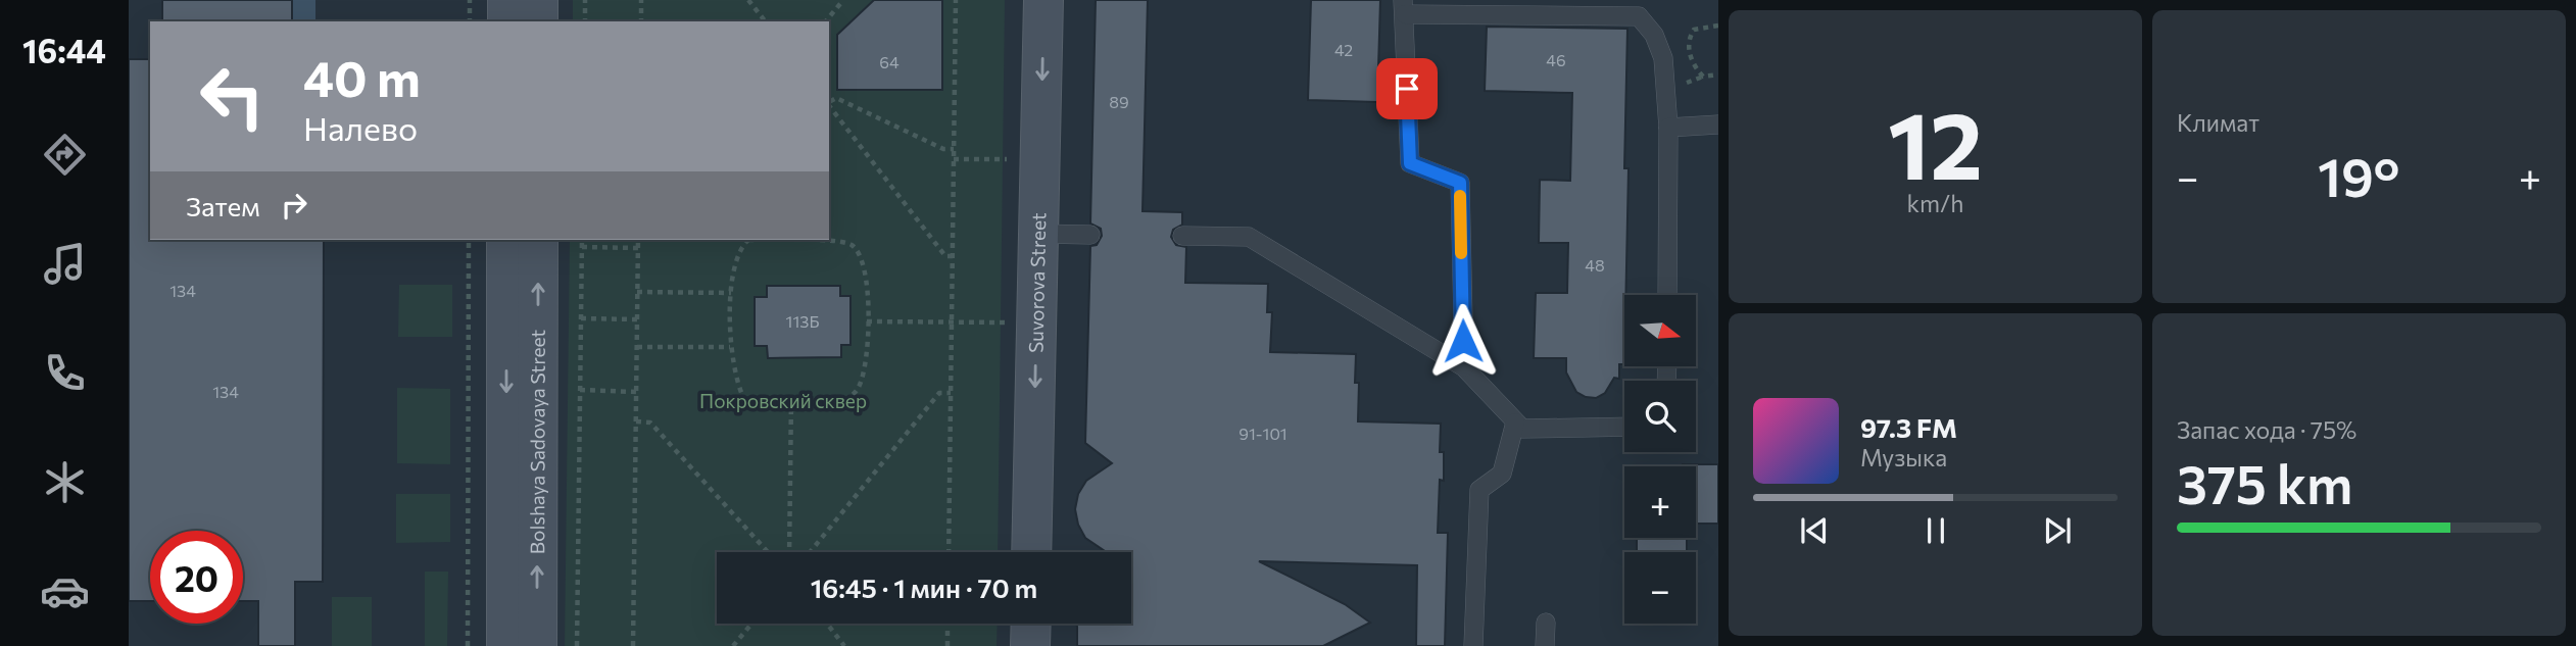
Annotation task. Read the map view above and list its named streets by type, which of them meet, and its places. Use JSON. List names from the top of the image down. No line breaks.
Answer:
{"streets":{"main road":["Suvorova Street","Bolshaya Sadovaya Street"]},"one_way":["Suvorova Street"],"parks":["Покровский сквер"],"house_numbers":["42","46","64","89","48","134","113Б","134","91-101"],"north":"right","page":{"tabs":"16:44","tile":[["12","km/h"],"Климат",["Запас хода · 75%","375 km"]],"turn":["40 m","Налево"],"heat":["−","19°","+"],"then":"Затем","map_buttons":["+","−"],"song":["97.3 FM","Музыка"],"limit":"20","trip":"16:45 · 1 мин · 70 m"}}
